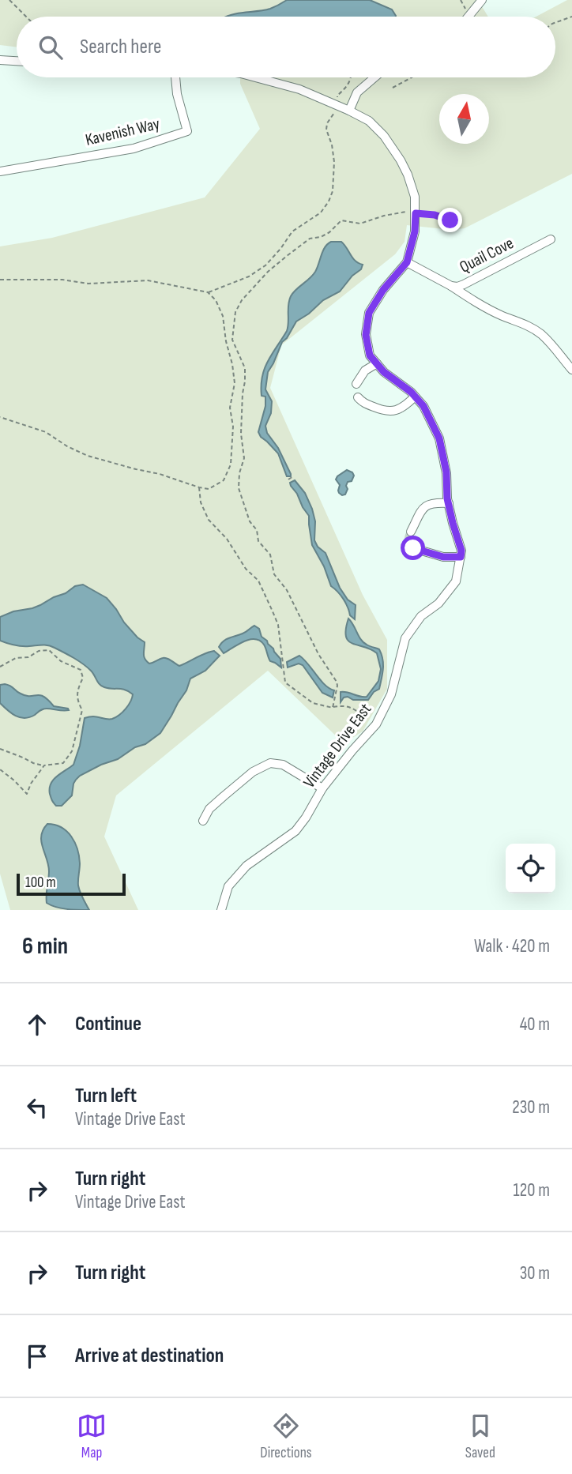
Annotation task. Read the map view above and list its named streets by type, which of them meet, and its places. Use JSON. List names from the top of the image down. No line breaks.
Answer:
{"streets":{"street":["Kavenish Way","Quail Cove","Vintage Drive East"]},"crossings":[["Quail Cove","Vintage Drive East"]],"scale_bar":"100 m","north":"top","page":{"search":"Search here","scale":"100 m","heading":["6 min","Walk · 420 m"],"list":[["Continue","40 m"],["Turn left","Vintage Drive East","230 m"],["Turn right","Vintage Drive East","120 m"],["Turn right","30 m"],"Arrive at destination"],"nav":["Map","Directions","Saved"]}}
